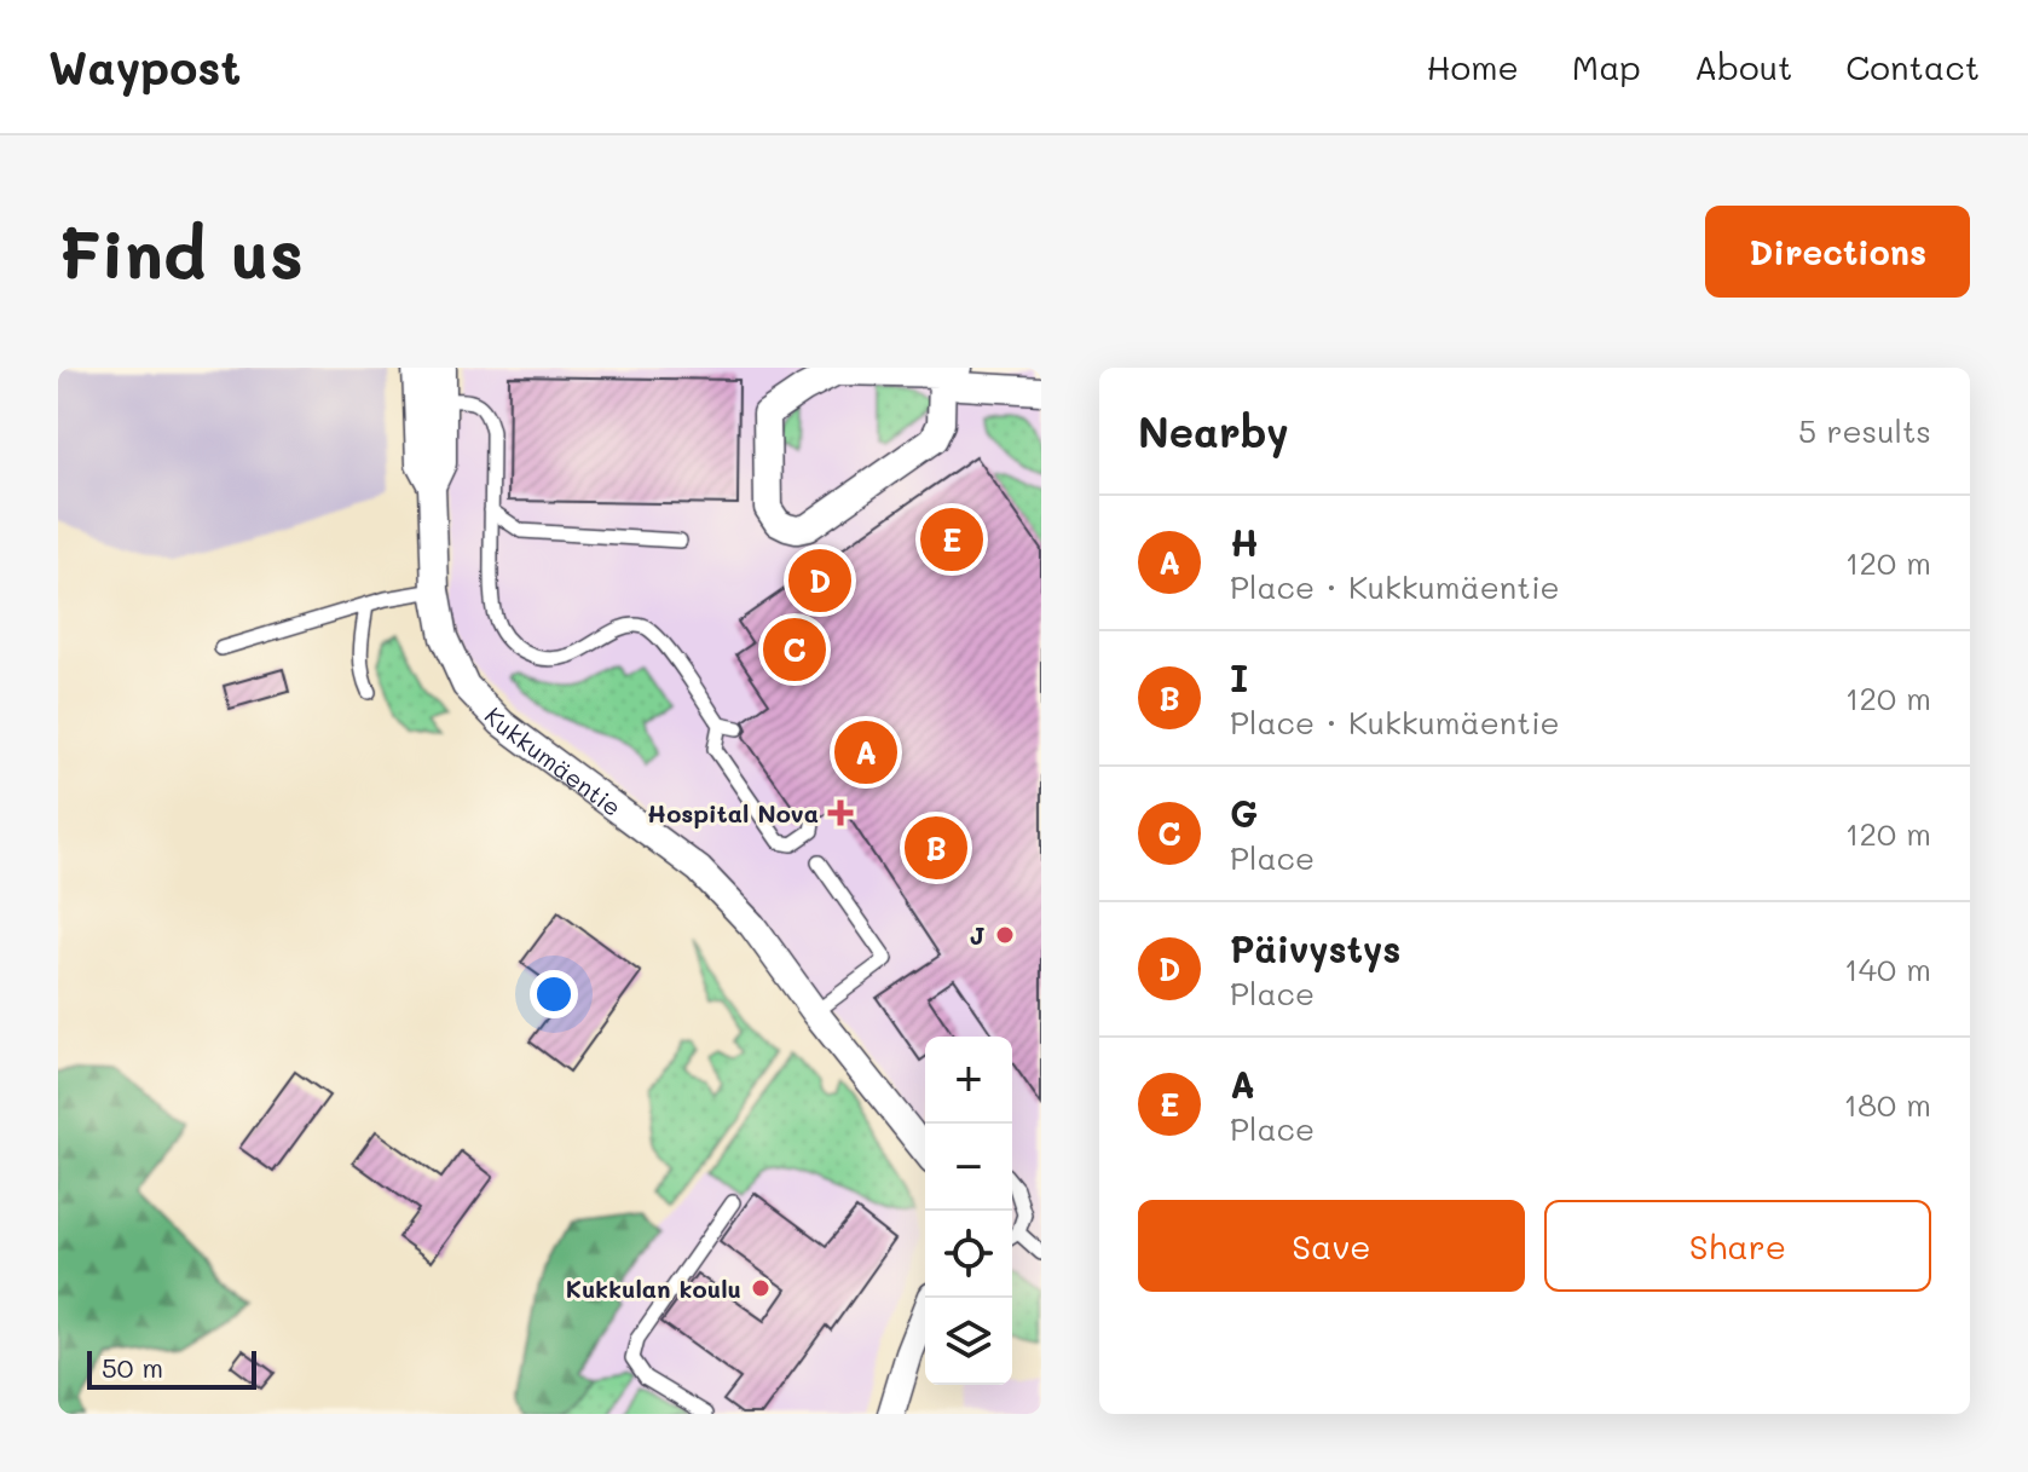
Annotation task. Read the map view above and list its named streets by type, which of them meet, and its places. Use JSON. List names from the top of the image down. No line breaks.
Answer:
{"streets":{"street":["Kukkumäentie"]},"places":{"health":["Hospital Nova"],"other":["J","Kukkulan koulu"]},"scale_bar":"50 m","page":{"header":"Waypost","nav":["Home","Map","About","Contact"],"buttons":["Directions",["Save","Share"]],"title":"Find us","heading":["Nearby","5 results"],"list":[{"mark":"A","name":"H","note":"Place · Kukkumäentie","value":"120 m"},{"mark":"B","name":"I","note":"Place · Kukkumäentie","value":"120 m"},{"mark":"C","name":"G","note":"Place","value":"120 m"},{"mark":"D","name":"Päivystys","note":"Place","value":"140 m"},{"mark":"E","name":"A","note":"Place","value":"180 m"}],"pins":["E","D","C","A","B"],"map_buttons":["+","−"],"scale":"50 m"}}
